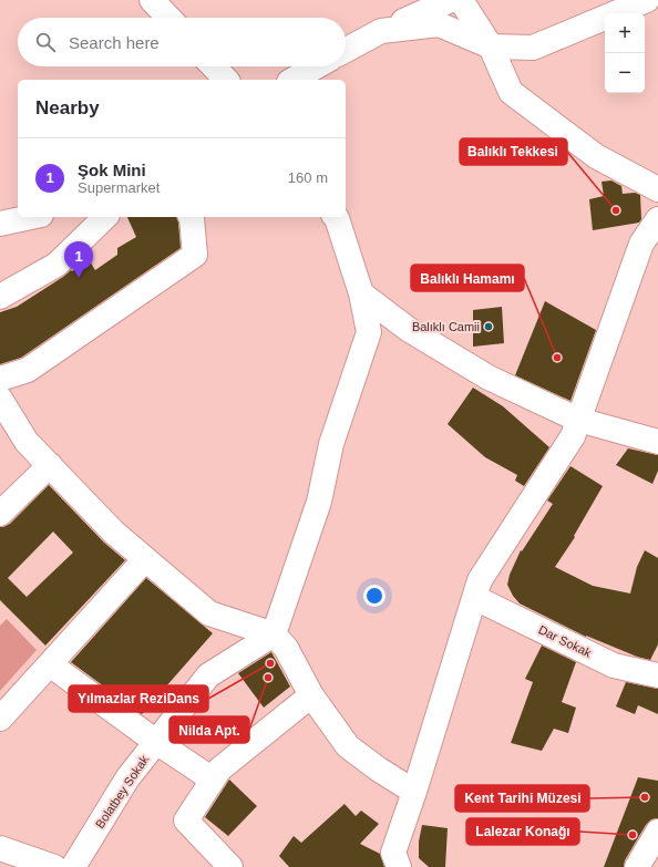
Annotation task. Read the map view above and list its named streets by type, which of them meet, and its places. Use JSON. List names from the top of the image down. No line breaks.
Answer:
{"streets":{"street":["Dar Sokak","Bolatbey Sokak"]},"places":["Balıklı Tekkesi","Balıklı Camii","Balıklı Hamamı","Yılmazlar ReziDans","Nilda Apt.","Kent Tarihi Müzesi","Lalezar Konağı"],"page":{"map_buttons":["+","−"],"search":"Search here","heading":"Nearby","list":[{"mark":"1","name":"Şok Mini","note":"Supermarket","value":"160 m"}],"pins":"1"}}
